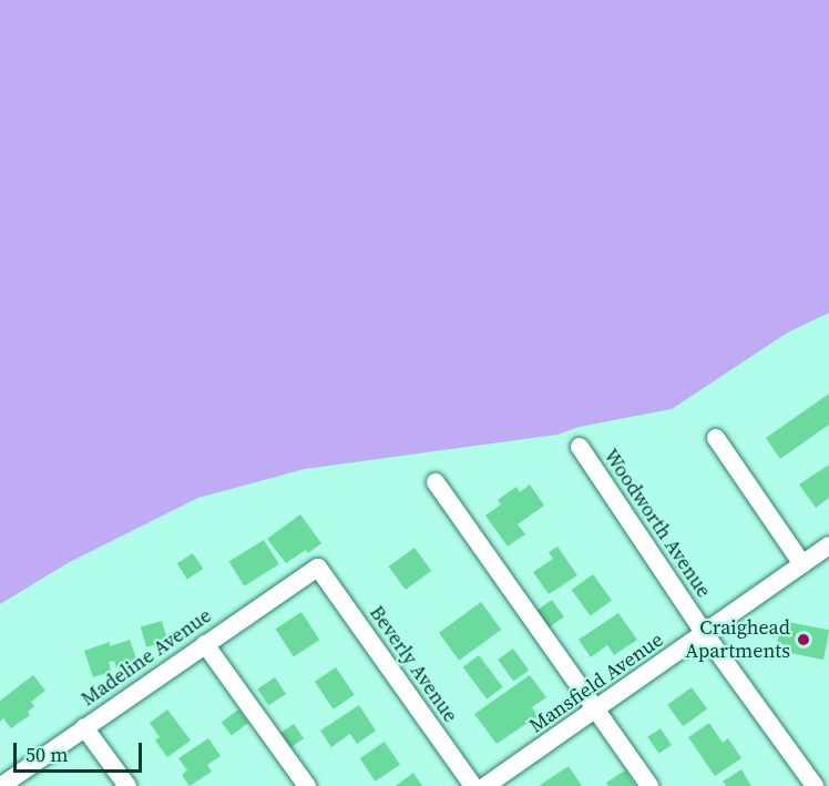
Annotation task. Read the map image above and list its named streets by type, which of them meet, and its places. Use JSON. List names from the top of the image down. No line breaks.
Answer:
{"streets":{"street":["Woodworth Avenue","Madeline Avenue","Beverly Avenue","Mansfield Avenue"]},"crossings":[["Woodworth Avenue","Mansfield Avenue"],["Madeline Avenue","Beverly Avenue"]],"places":["Craighead Apartments"],"scale_bar":"50 m"}
